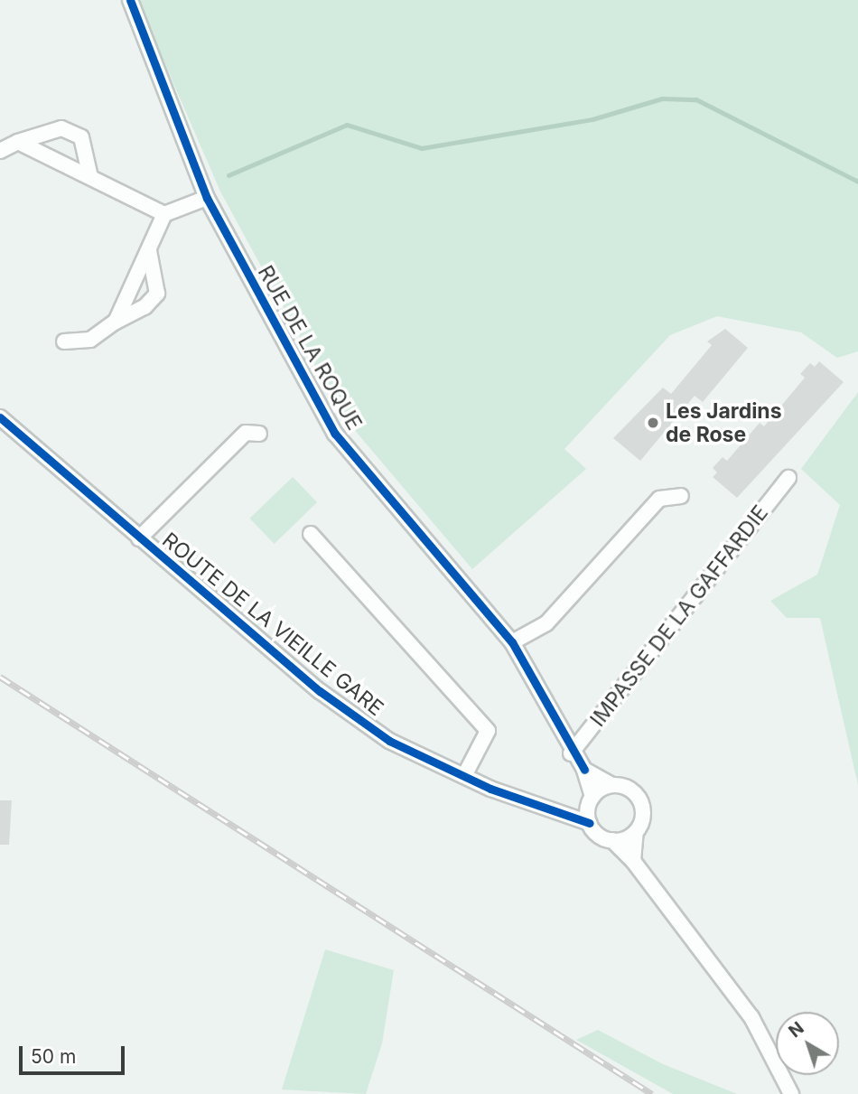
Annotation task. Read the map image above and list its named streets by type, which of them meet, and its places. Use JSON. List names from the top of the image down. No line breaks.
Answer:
{"streets":{"street":["RUE DE LA ROQUE","IMPASSE DE LA GAFFARDIE","ROUTE DE LA VIEILLE GARE"]},"crossings":[["RUE DE LA ROQUE","IMPASSE DE LA GAFFARDIE"],["RUE DE LA ROQUE","ROUTE DE LA VIEILLE GARE"]],"places":["Les Jardins de Rose"],"scale_bar":"50 m","north":"top left"}
